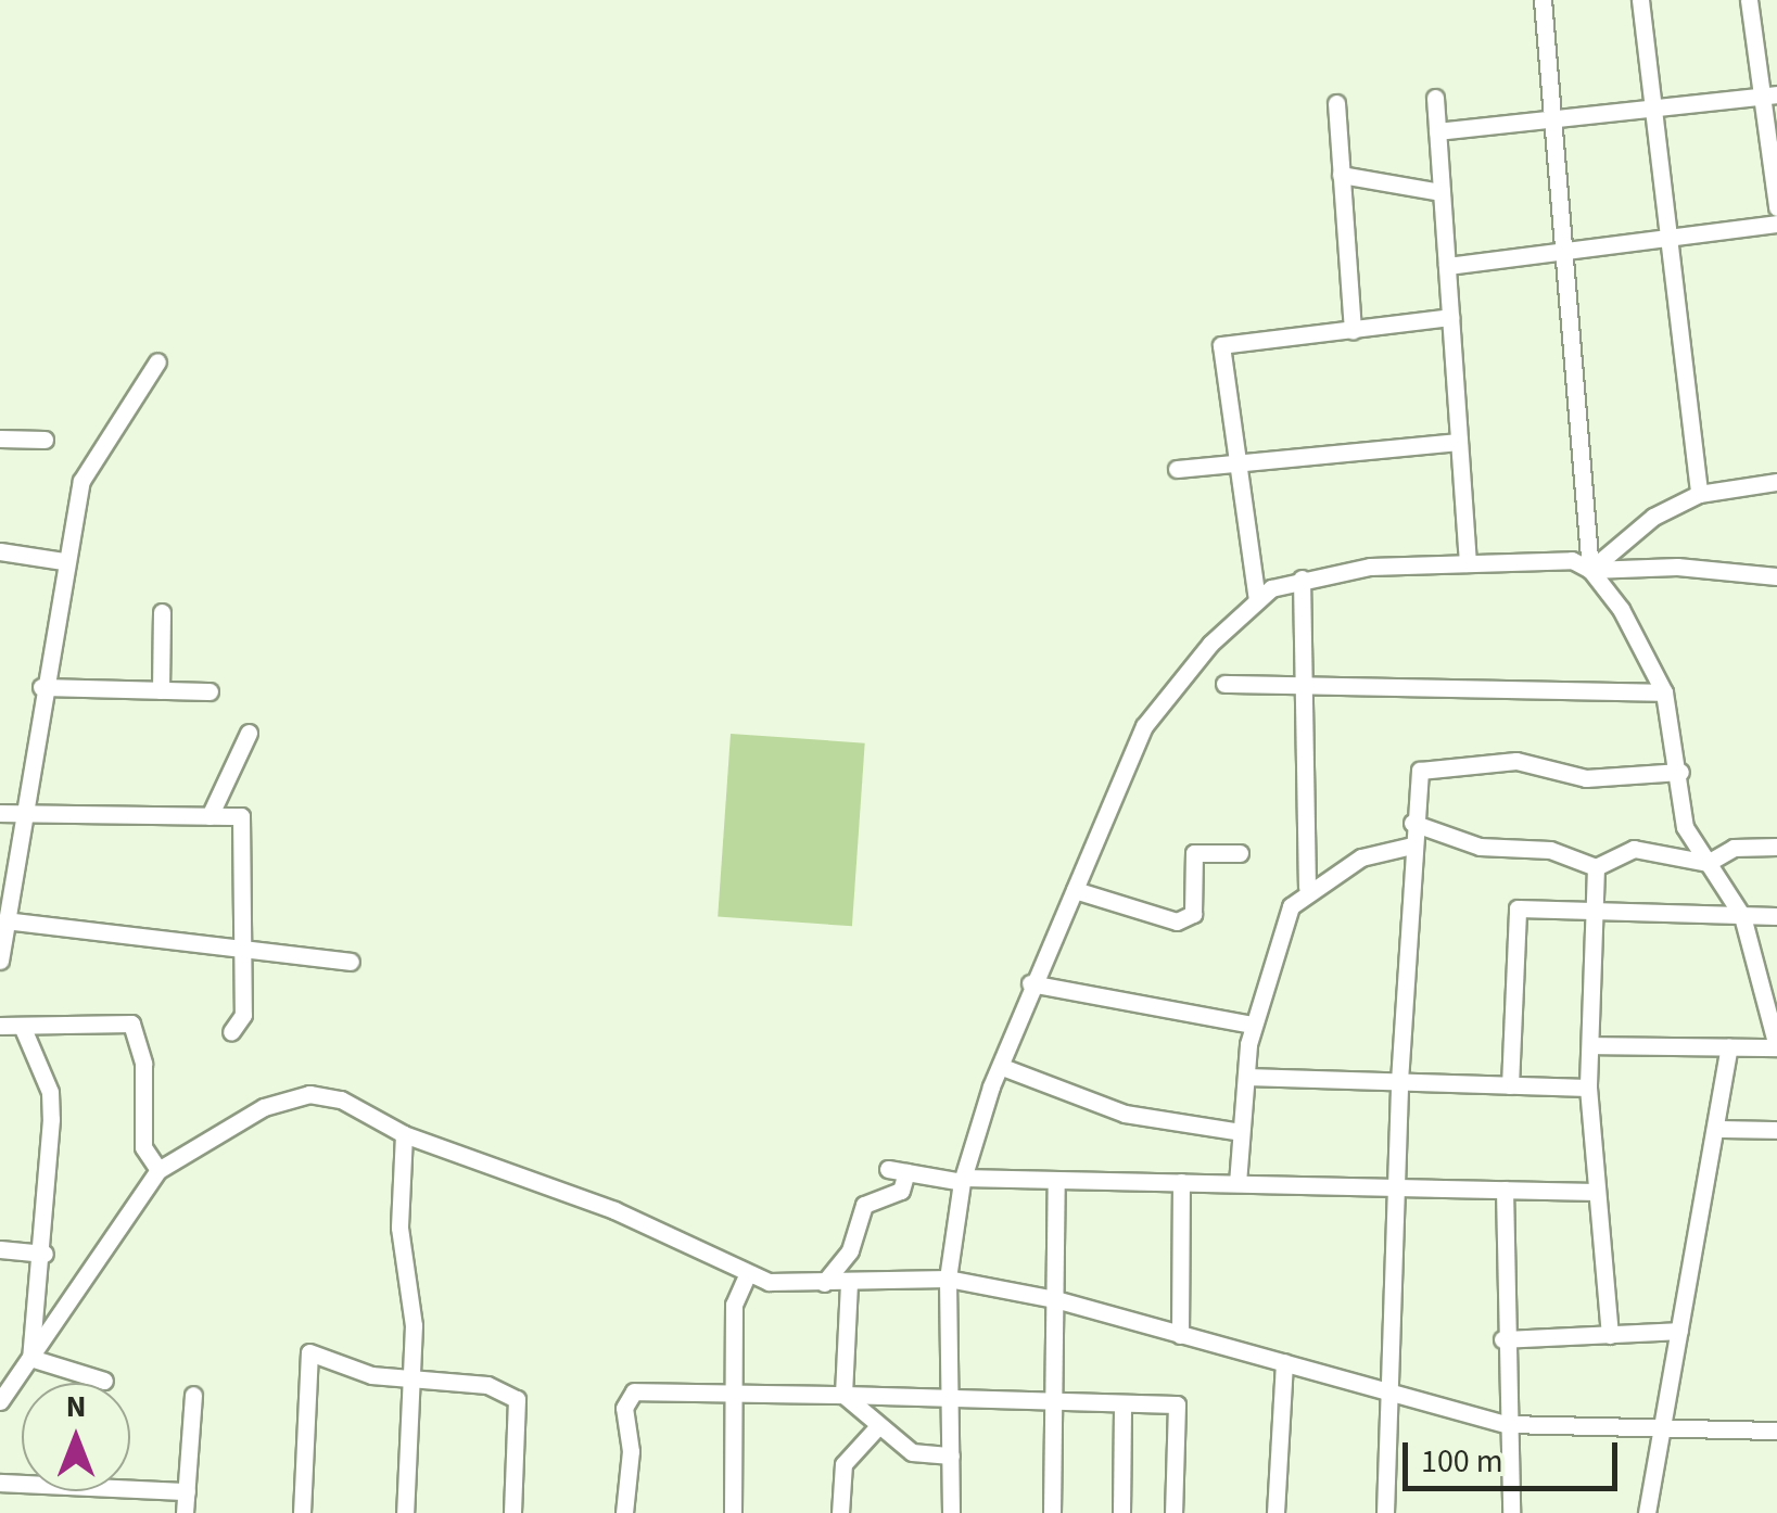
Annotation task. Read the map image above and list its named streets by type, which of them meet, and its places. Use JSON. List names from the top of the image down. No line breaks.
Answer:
{"scale_bar":"100 m","north":"top"}
